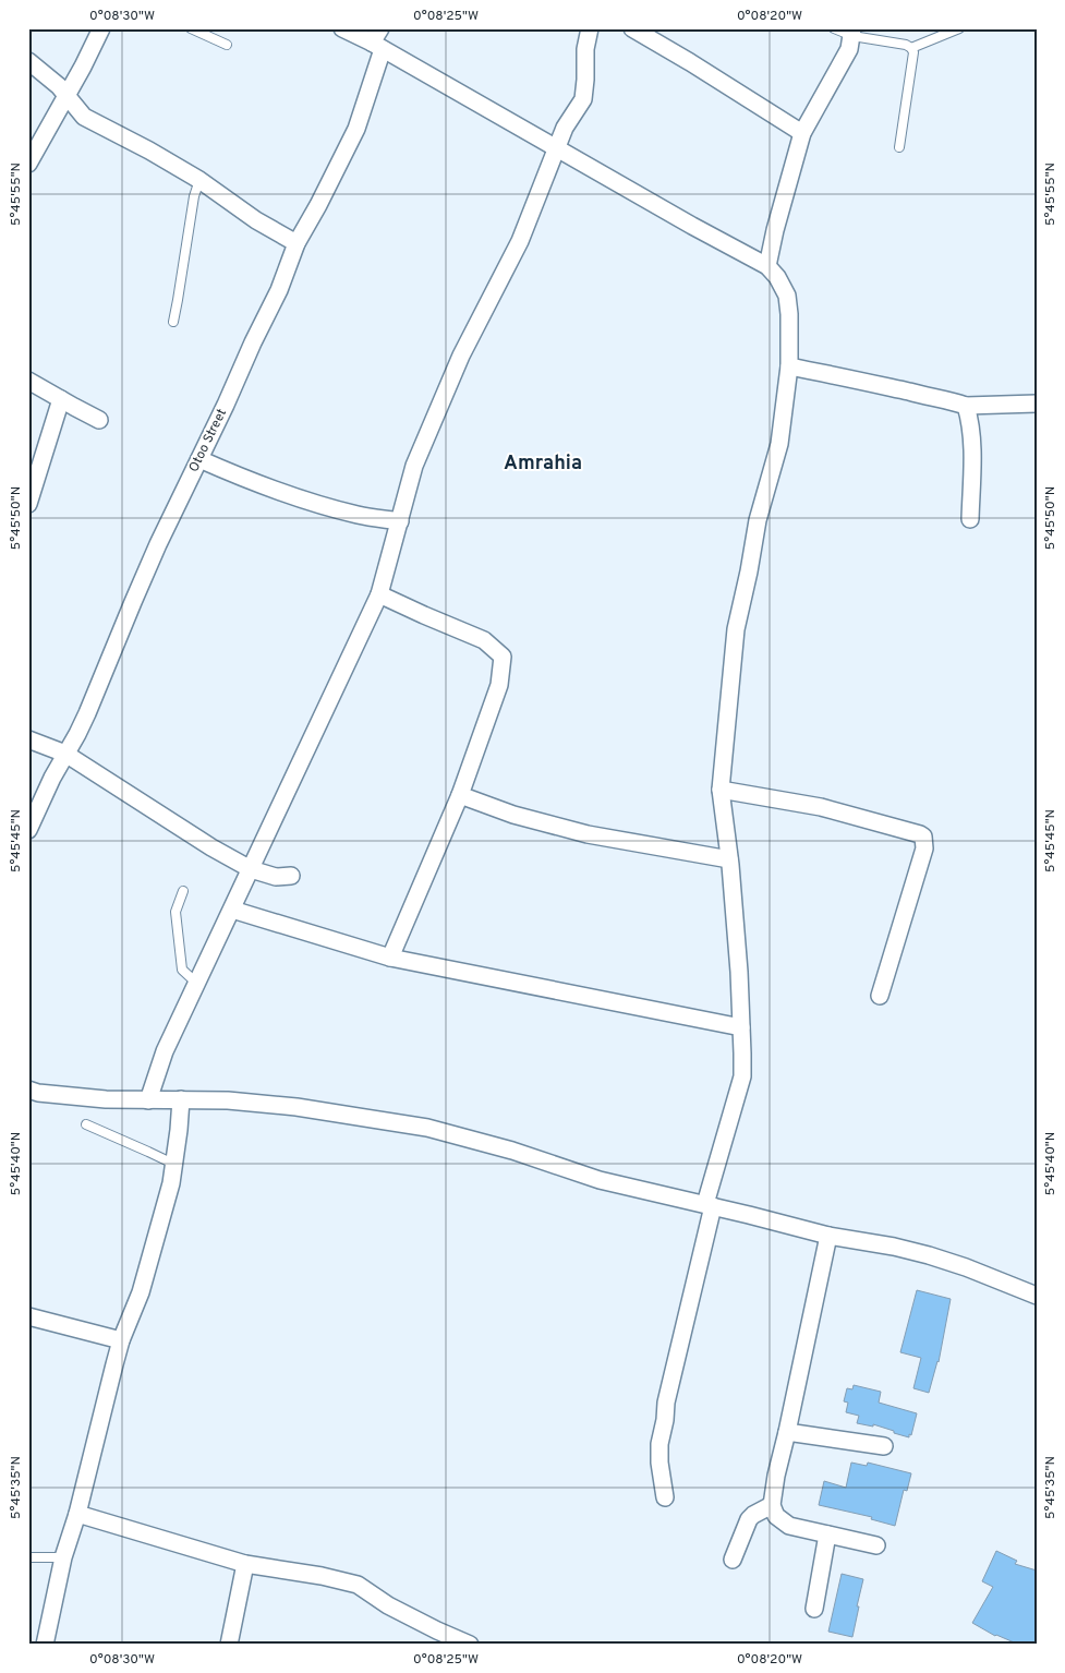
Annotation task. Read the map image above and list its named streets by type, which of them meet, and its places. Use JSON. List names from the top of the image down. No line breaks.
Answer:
{"streets":{"street":["Otoo Street"]},"districts":["Amrahia"],"coordinates":["0°08'30\"W","0°08'25\"W","0°08'20\"W","5°45'55\"N","5°45'50\"N","5°45'45\"N","5°45'40\"N","5°45'35\"N"]}
